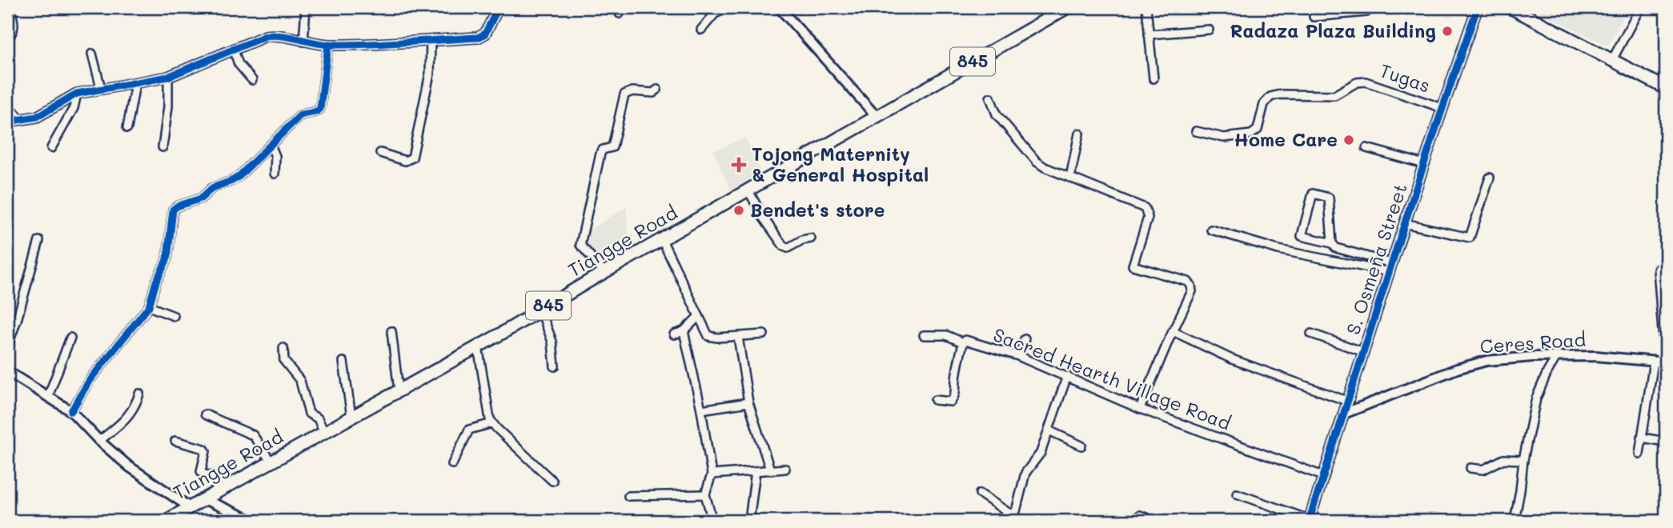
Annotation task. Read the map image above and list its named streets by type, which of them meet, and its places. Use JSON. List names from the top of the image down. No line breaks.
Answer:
{"streets":{"main road":["845","Tiangge Road"],"street":["Tugas","S. Osmeña Street","Ceres Road","Sacred Hearth Village Road"]},"crossings":[["Tugas","S. Osmeña Street"],["S. Osmeña Street","Ceres Road"],["S. Osmeña Street","Sacred Hearth Village Road"]],"places":{"other":["Radaza Plaza Building","Home Care","Bendet's store"],"health":["Tojong Maternity & General Hospital"]}}
